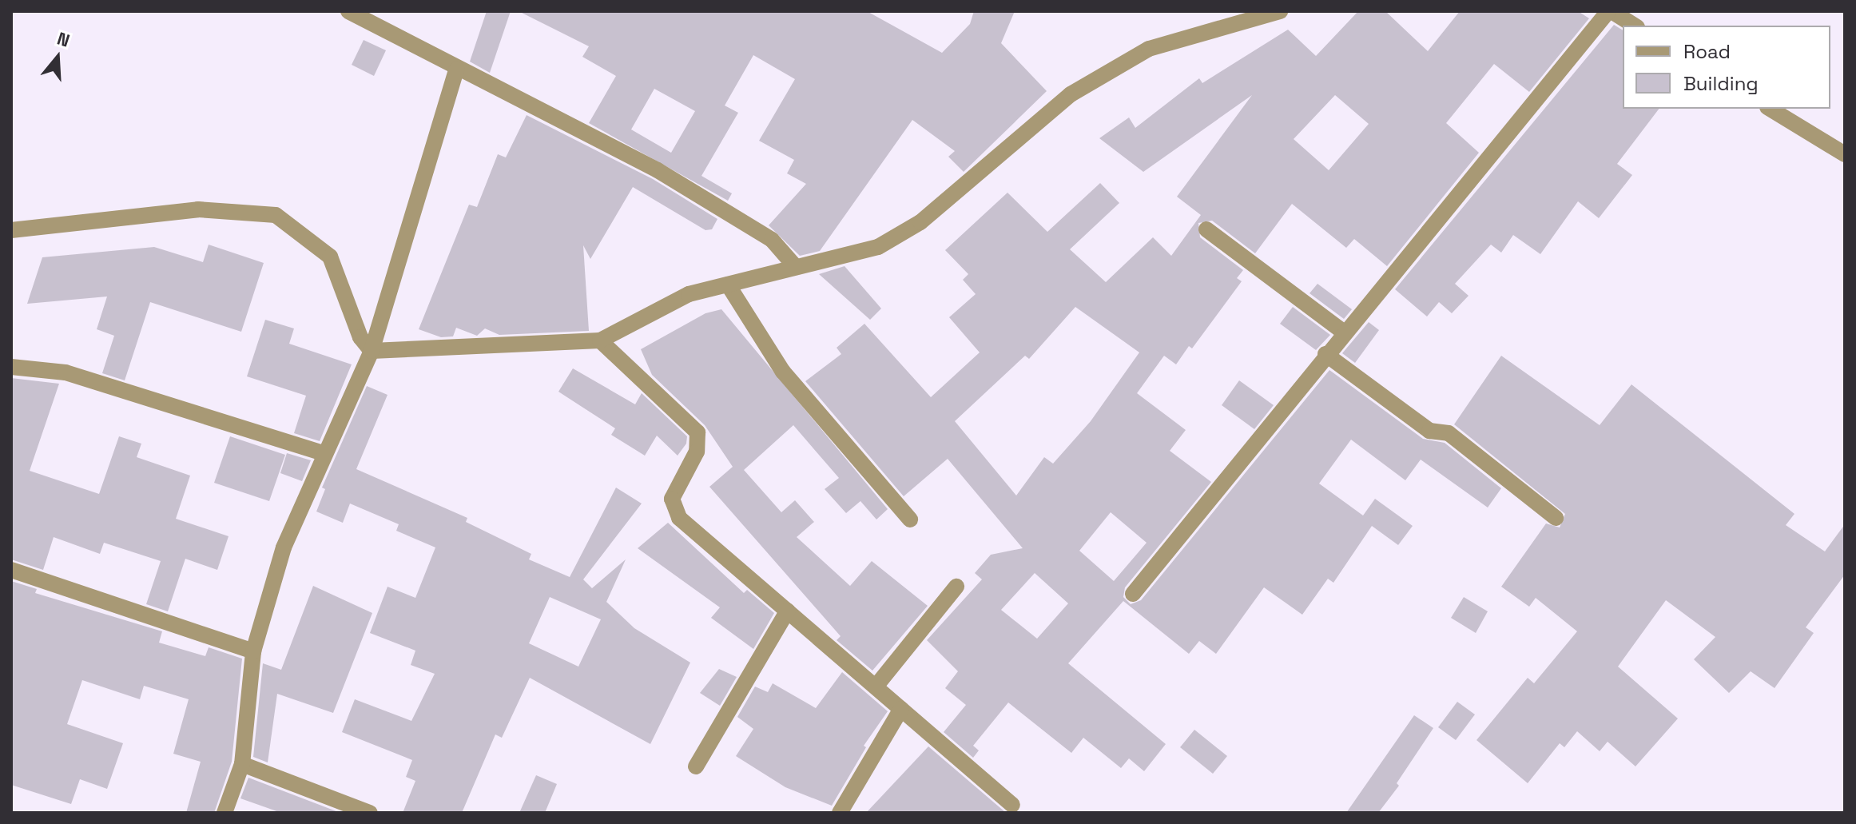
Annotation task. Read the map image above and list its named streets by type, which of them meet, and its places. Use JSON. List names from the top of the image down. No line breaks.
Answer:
{"legend":["Road","Building"],"north":"top"}
